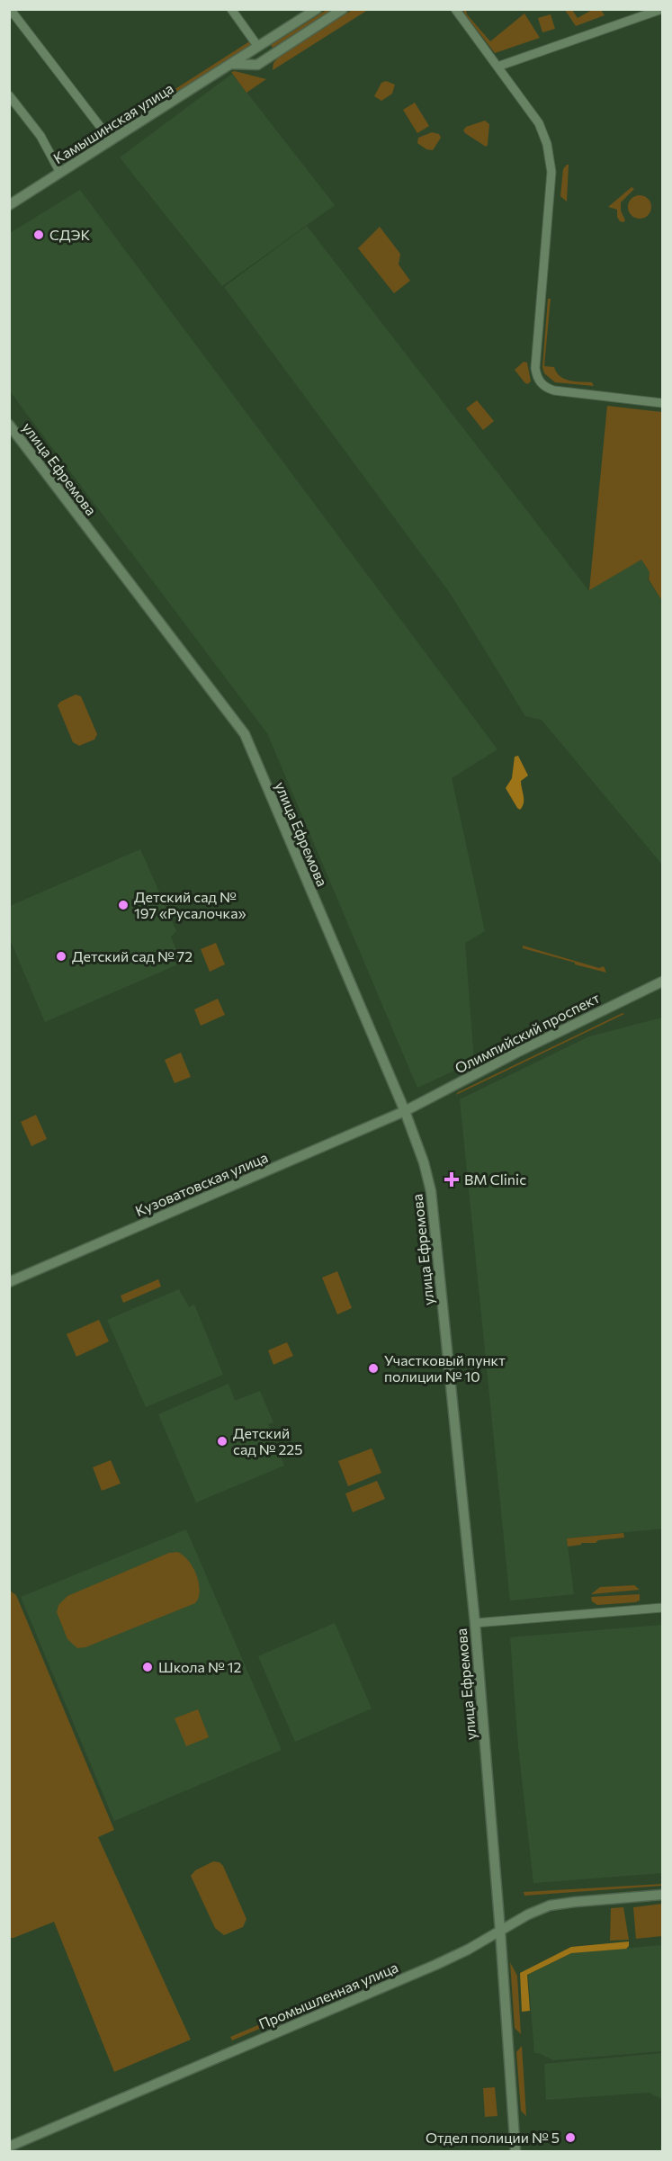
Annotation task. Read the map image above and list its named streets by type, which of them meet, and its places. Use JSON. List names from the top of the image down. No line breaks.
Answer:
{"streets":{"street":["Камышинская улица","улица Ефремова","Олимпийский проспект","Кузоватовская улица","Промышленная улица"]},"crossings":[["улица Ефремова","Олимпийский проспект"],["улица Ефремова","Кузоватовская улица"],["улица Ефремова","Промышленная улица"],["Олимпийский проспект","Кузоватовская улица"]],"places":{"other":["СДЭК","Детский сад № 197 «Русалочка»","Детский сад № 72","Участковый пункт полиции № 10","Детский сад № 225","Школа № 12","Отдел полиции № 5"],"health":["BM Clinic"]}}
